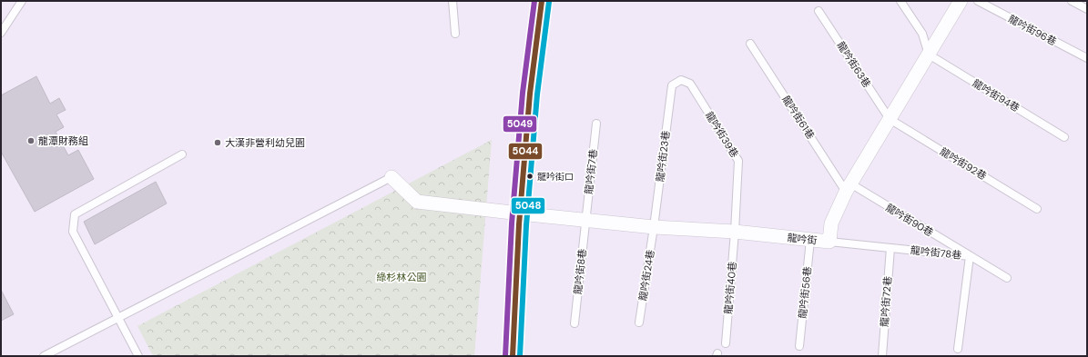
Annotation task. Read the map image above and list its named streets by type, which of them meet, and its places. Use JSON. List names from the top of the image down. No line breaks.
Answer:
{"streets":{"street":["龍吟街"],"lane":["龍吟街96巷","龍吟街63巷","龍吟街94巷","龍吟街61巷","龍吟街39巷","龍吟街23巷","龍吟街92巷","龍吟街7巷","龍吟街90巷","龍吟街78巷","龍吟街8巷","龍吟街24巷","龍吟街40巷","龍吟街56巷","龍吟街72巷"]},"crossings":[["龍吟街63巷","龍吟街92巷"],["龍吟街63巷","龍吟街"],["龍吟街94巷","龍吟街"],["龍吟街61巷","龍吟街90巷"],["龍吟街61巷","龍吟街"],["龍吟街39巷","龍吟街23巷"],["龍吟街39巷","龍吟街"],["龍吟街39巷","龍吟街40巷"],["龍吟街23巷","龍吟街"],["龍吟街23巷","龍吟街24巷"],["龍吟街92巷","龍吟街"],["龍吟街7巷","龍吟街"],["龍吟街7巷","龍吟街8巷"],["龍吟街90巷","龍吟街"],["龍吟街90巷","龍吟街78巷"],["龍吟街","龍吟街78巷"],["龍吟街","龍吟街8巷"],["龍吟街","龍吟街24巷"],["龍吟街","龍吟街40巷"],["龍吟街","龍吟街56巷"],["龍吟街78巷","龍吟街72巷"]],"parks":["綠杉林公園"],"places":["龍潭財務組","大漢非營利幼兒園","龍吟街口"],"lines":["transit line 5044","transit line 5049","transit line 5048"]}
